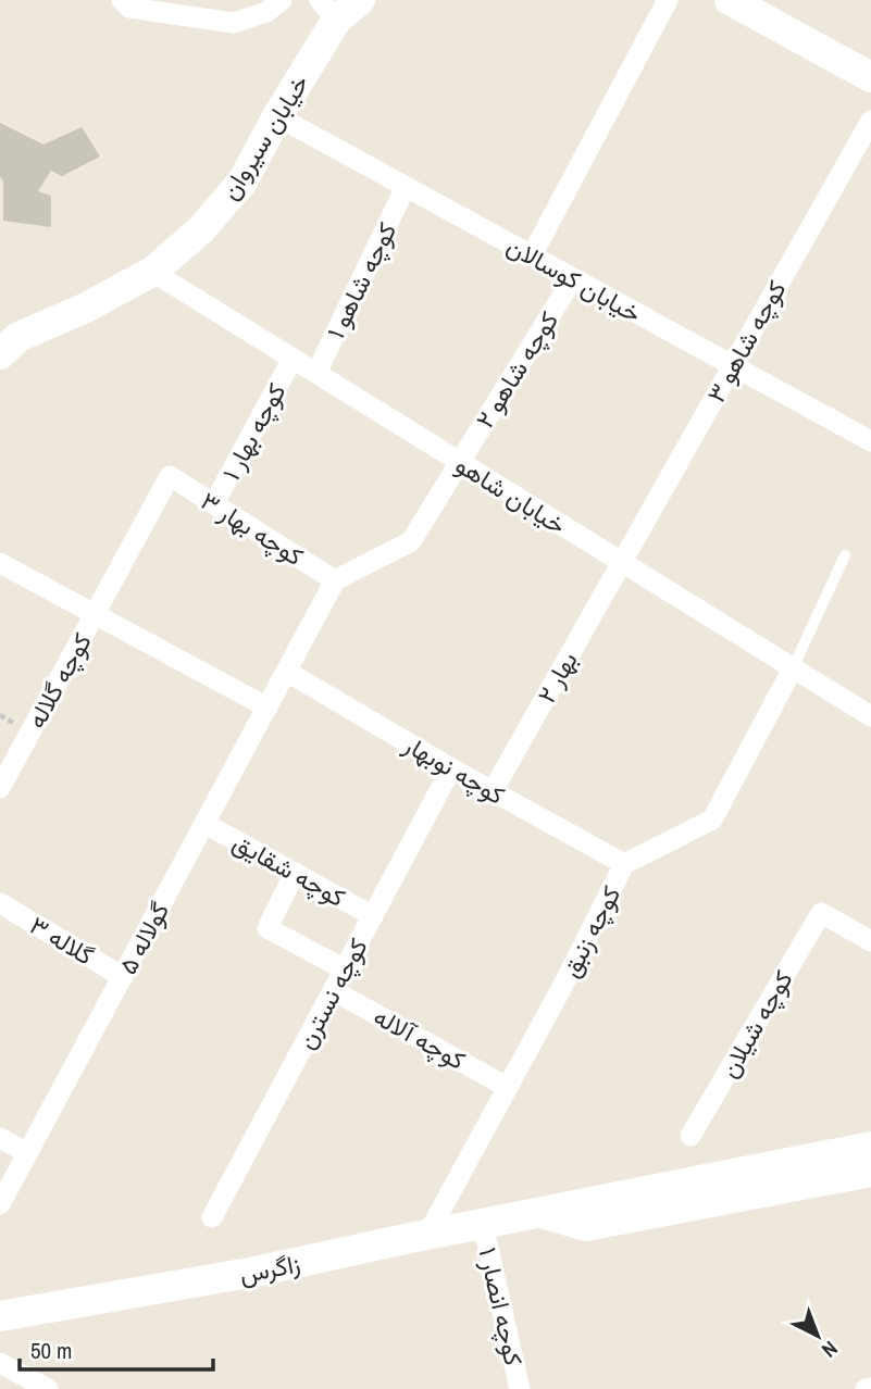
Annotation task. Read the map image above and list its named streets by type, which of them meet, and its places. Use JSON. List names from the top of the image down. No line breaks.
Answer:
{"streets":{"street":["خیابان سیروان","خیابان کوسالان","کوچه شاهو ۱","کوچه شاهو ۳","کوچه شاهو ۲","کوچه بهار ۱","خیابان شاهو","کوچه بهار ۳","بهار ۲","کوچه گلاله","کوچه نوبهار","کوچه شقایق","کوچه زنبق","گولاله ۵","گلاله ۳","کوچه نسترن","کوچه شیلان","کوچه آلاله","زاگرس","کوچه انصار ۱"]},"crossings":[["خیابان سیروان","خیابان کوسالان"],["خیابان سیروان","خیابان شاهو"],["خیابان کوسالان","کوچه شاهو ۱"],["خیابان کوسالان","کوچه شاهو ۳"],["خیابان کوسالان","کوچه شاهو ۲"],["کوچه شاهو ۱","خیابان شاهو"],["کوچه شاهو ۳","خیابان شاهو"],["کوچه شاهو ۳","بهار ۲"],["کوچه شاهو ۲","خیابان شاهو"],["کوچه شاهو ۲","کوچه بهار ۳"],["کوچه شاهو ۲","گولاله ۵"],["کوچه بهار ۱","خیابان شاهو"],["کوچه بهار ۱","کوچه بهار ۳"],["خیابان شاهو","بهار ۲"],["خیابان شاهو","کوچه زنبق"],["کوچه بهار ۳","کوچه گلاله"],["کوچه بهار ۳","گولاله ۵"],["بهار ۲","کوچه نوبهار"],["کوچه نوبهار","کوچه زنبق"],["کوچه نوبهار","گولاله ۵"],["کوچه نوبهار","کوچه نسترن"],["کوچه شقایق","گولاله ۵"],["کوچه شقایق","کوچه نسترن"],["کوچه زنبق","کوچه آلاله"],["کوچه زنبق","زاگرس"],["گولاله ۵","گلاله ۳"],["کوچه نسترن","کوچه آلاله"],["زاگرس","کوچه انصار ۱"]],"scale_bar":"50 m","north":"bottom right"}
